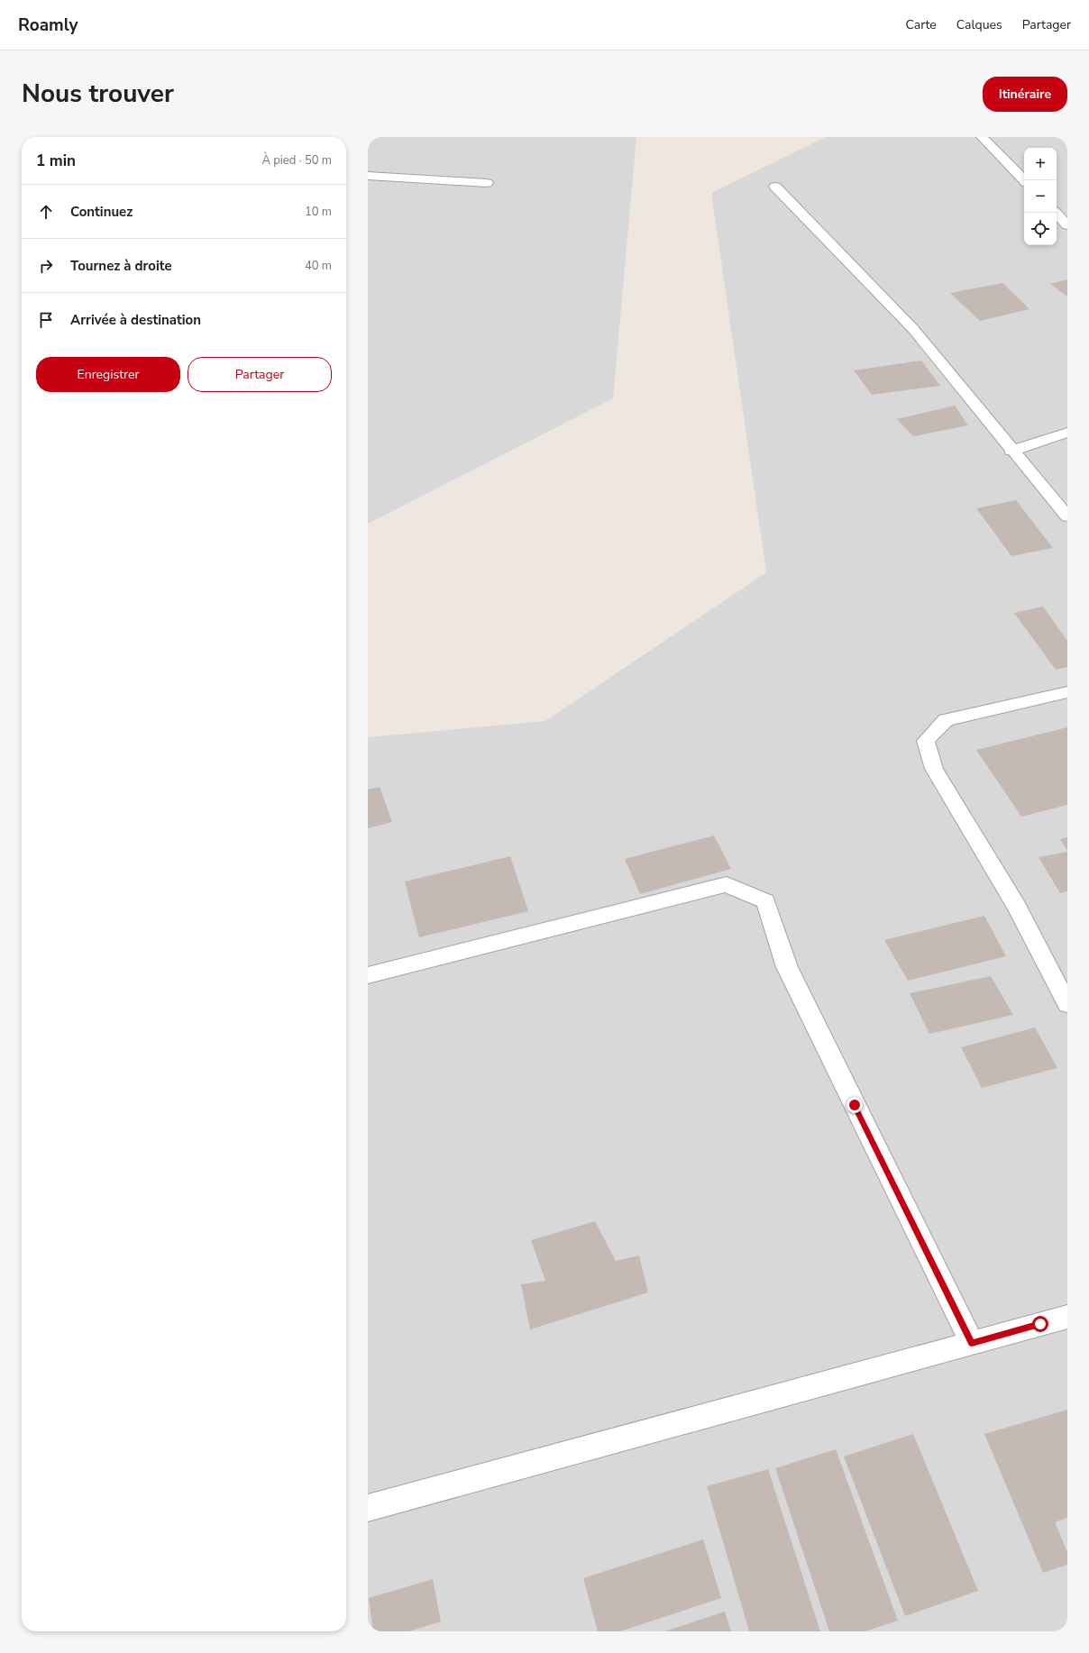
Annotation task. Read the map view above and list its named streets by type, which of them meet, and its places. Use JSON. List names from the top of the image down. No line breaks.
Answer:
{"page":{"header":"Roamly","nav":["Carte","Calques","Partager"],"title":"Nous trouver","buttons":["Itinéraire",["Enregistrer","Partager"]],"heading":["1 min","À pied · 50 m"],"map_buttons":["+","−"],"list":[["Continuez","10 m"],["Tournez à droite","40 m"],"Arrivée à destination"]}}
